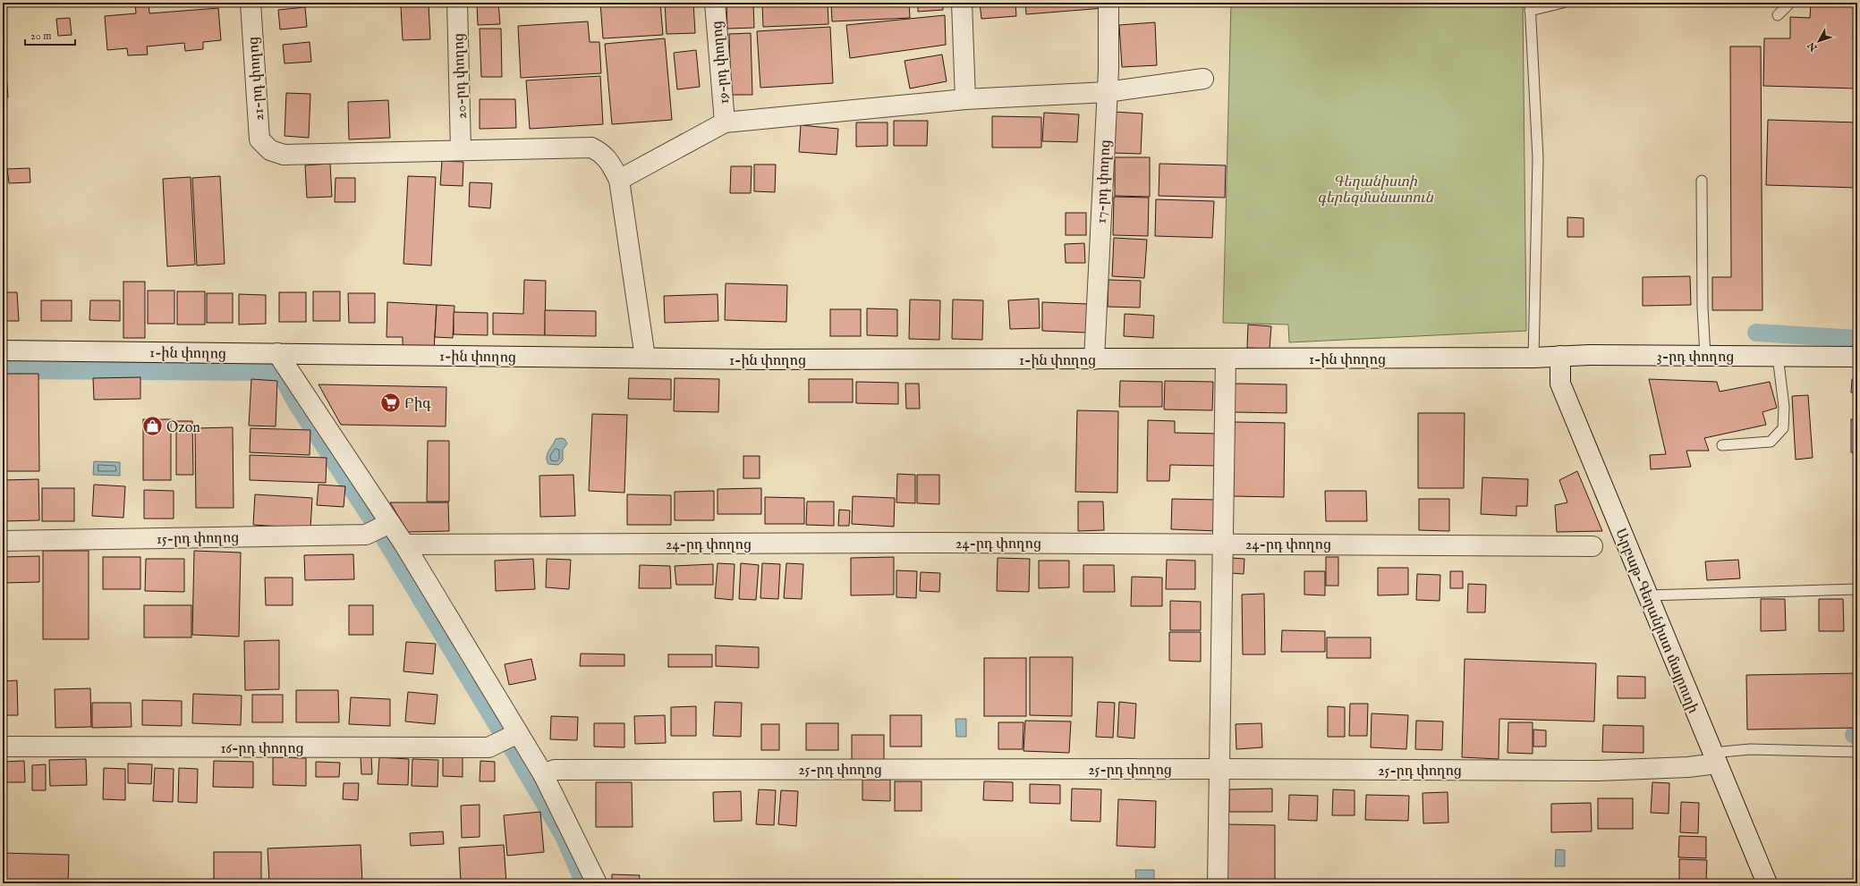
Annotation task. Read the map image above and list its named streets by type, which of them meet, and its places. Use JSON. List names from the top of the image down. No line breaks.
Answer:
{"streets":{"street":["19-րդ փողոց","20-րդ փողոց","21-րդ փողոց","17-րդ փողոց","1-ին փողոց","3-րդ փողոց","15-րդ փողոց","24-րդ փողոց","Արբաթ-Գեղանիստ մայրուղի","16-րդ փողոց","25-րդ փողոց"]},"crossings":[["20-րդ փողոց","21-րդ փողոց"],["17-րդ փողոց","1-ին փողոց"],["1-ին փողոց","3-րդ փողոց"],["3-րդ փողոց","Արբաթ-Գեղանիստ մայրուղի"],["Արբաթ-Գեղանիստ մայրուղի","25-րդ փողոց"]],"parks":["Գեղանիստի գերեզմանատուն"],"places":{"supermarket":["Բիգ"],"shop":["Ozon"]},"scale_bar":"20 m","north":"bottom left"}
